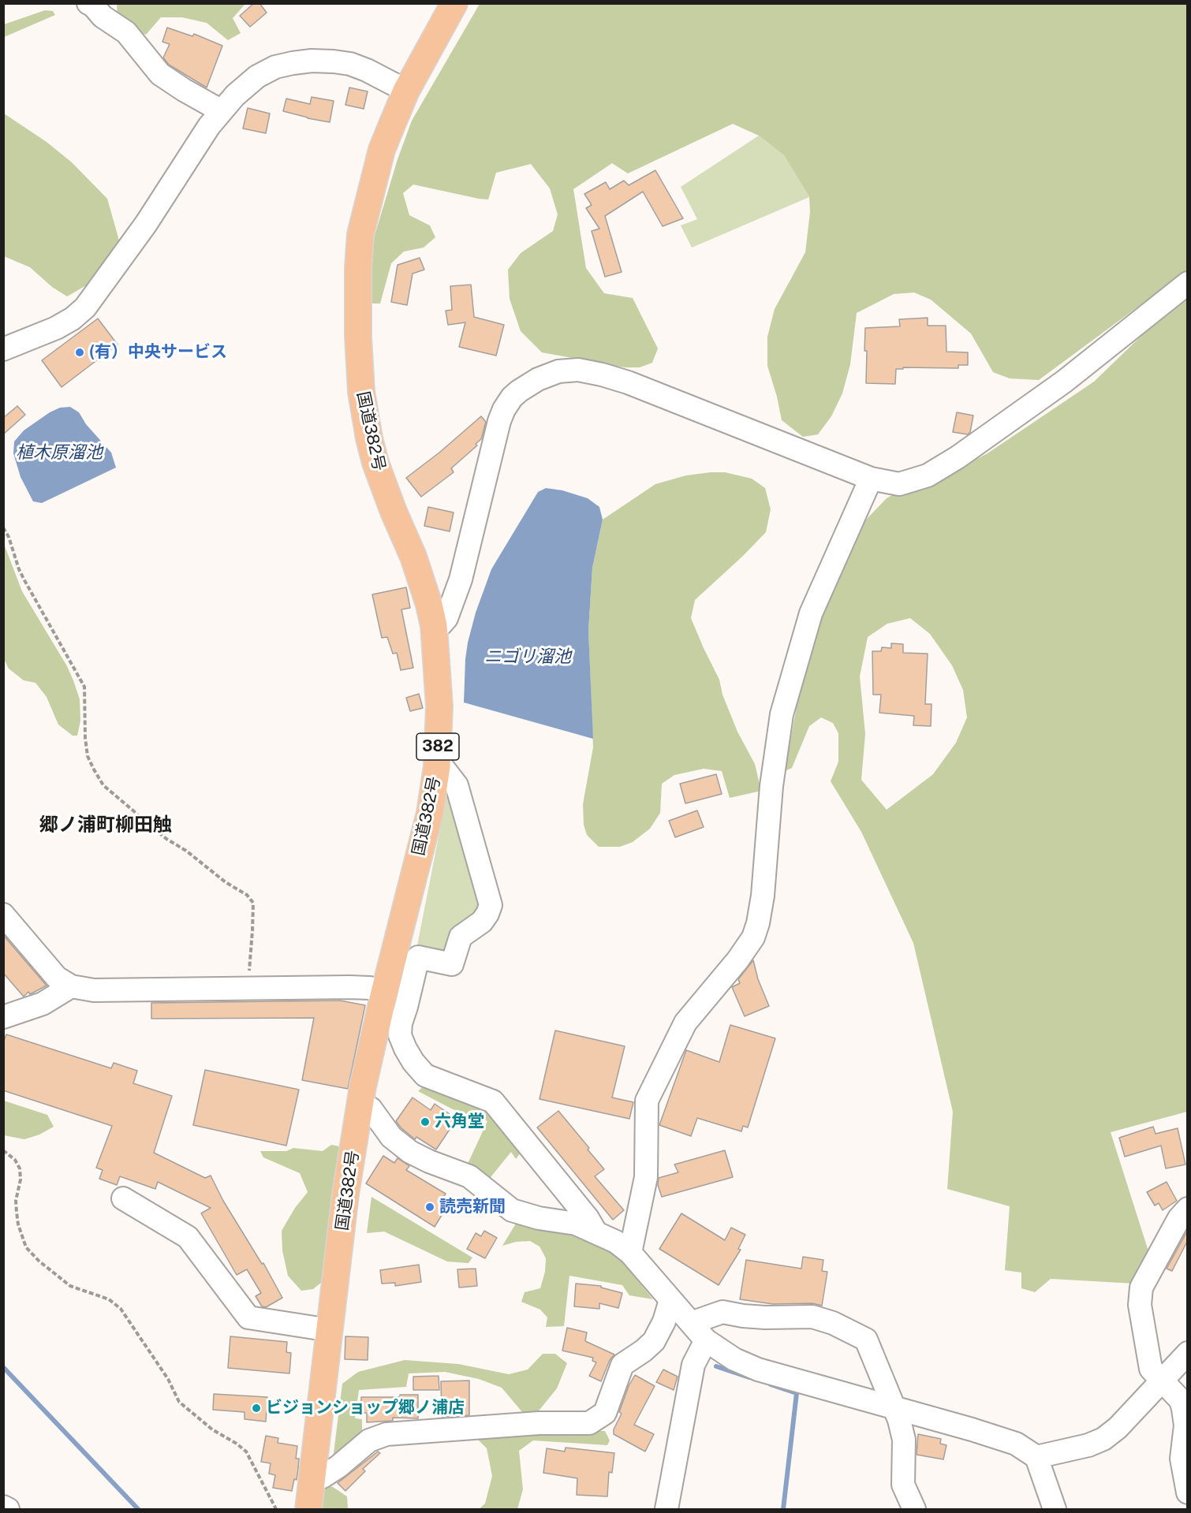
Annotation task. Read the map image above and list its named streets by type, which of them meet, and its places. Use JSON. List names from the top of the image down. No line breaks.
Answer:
{"streets":{"highway":["国道382号","382"]},"districts":["郷ノ浦町柳田触"],"water":["植木原溜池","ニゴリ溜池"],"places":["(有）中央サービス","六角堂","読売新聞","ビジョンショップ郷ノ浦店"]}
